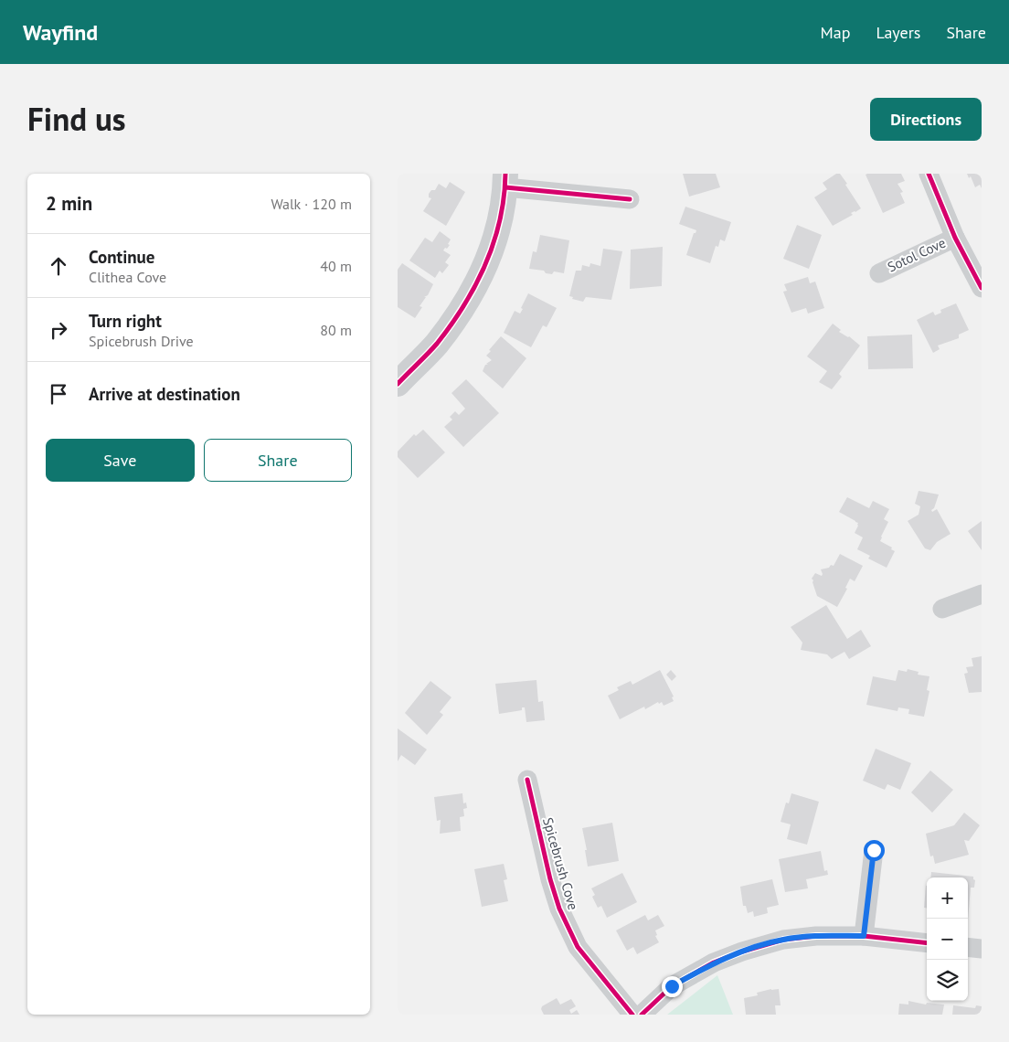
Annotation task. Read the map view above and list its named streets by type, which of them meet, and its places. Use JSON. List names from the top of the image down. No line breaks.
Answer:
{"streets":{"street":["Sotol Cove","Spicebrush Cove"]},"page":{"header":"Wayfind","nav":["Map","Layers","Share"],"title":"Find us","buttons":["Directions",["Save","Share"]],"heading":["2 min","Walk · 120 m"],"list":[["Continue","Clithea Cove","40 m"],["Turn right","Spicebrush Drive","80 m"],"Arrive at destination"],"map_buttons":["+","−"]}}
